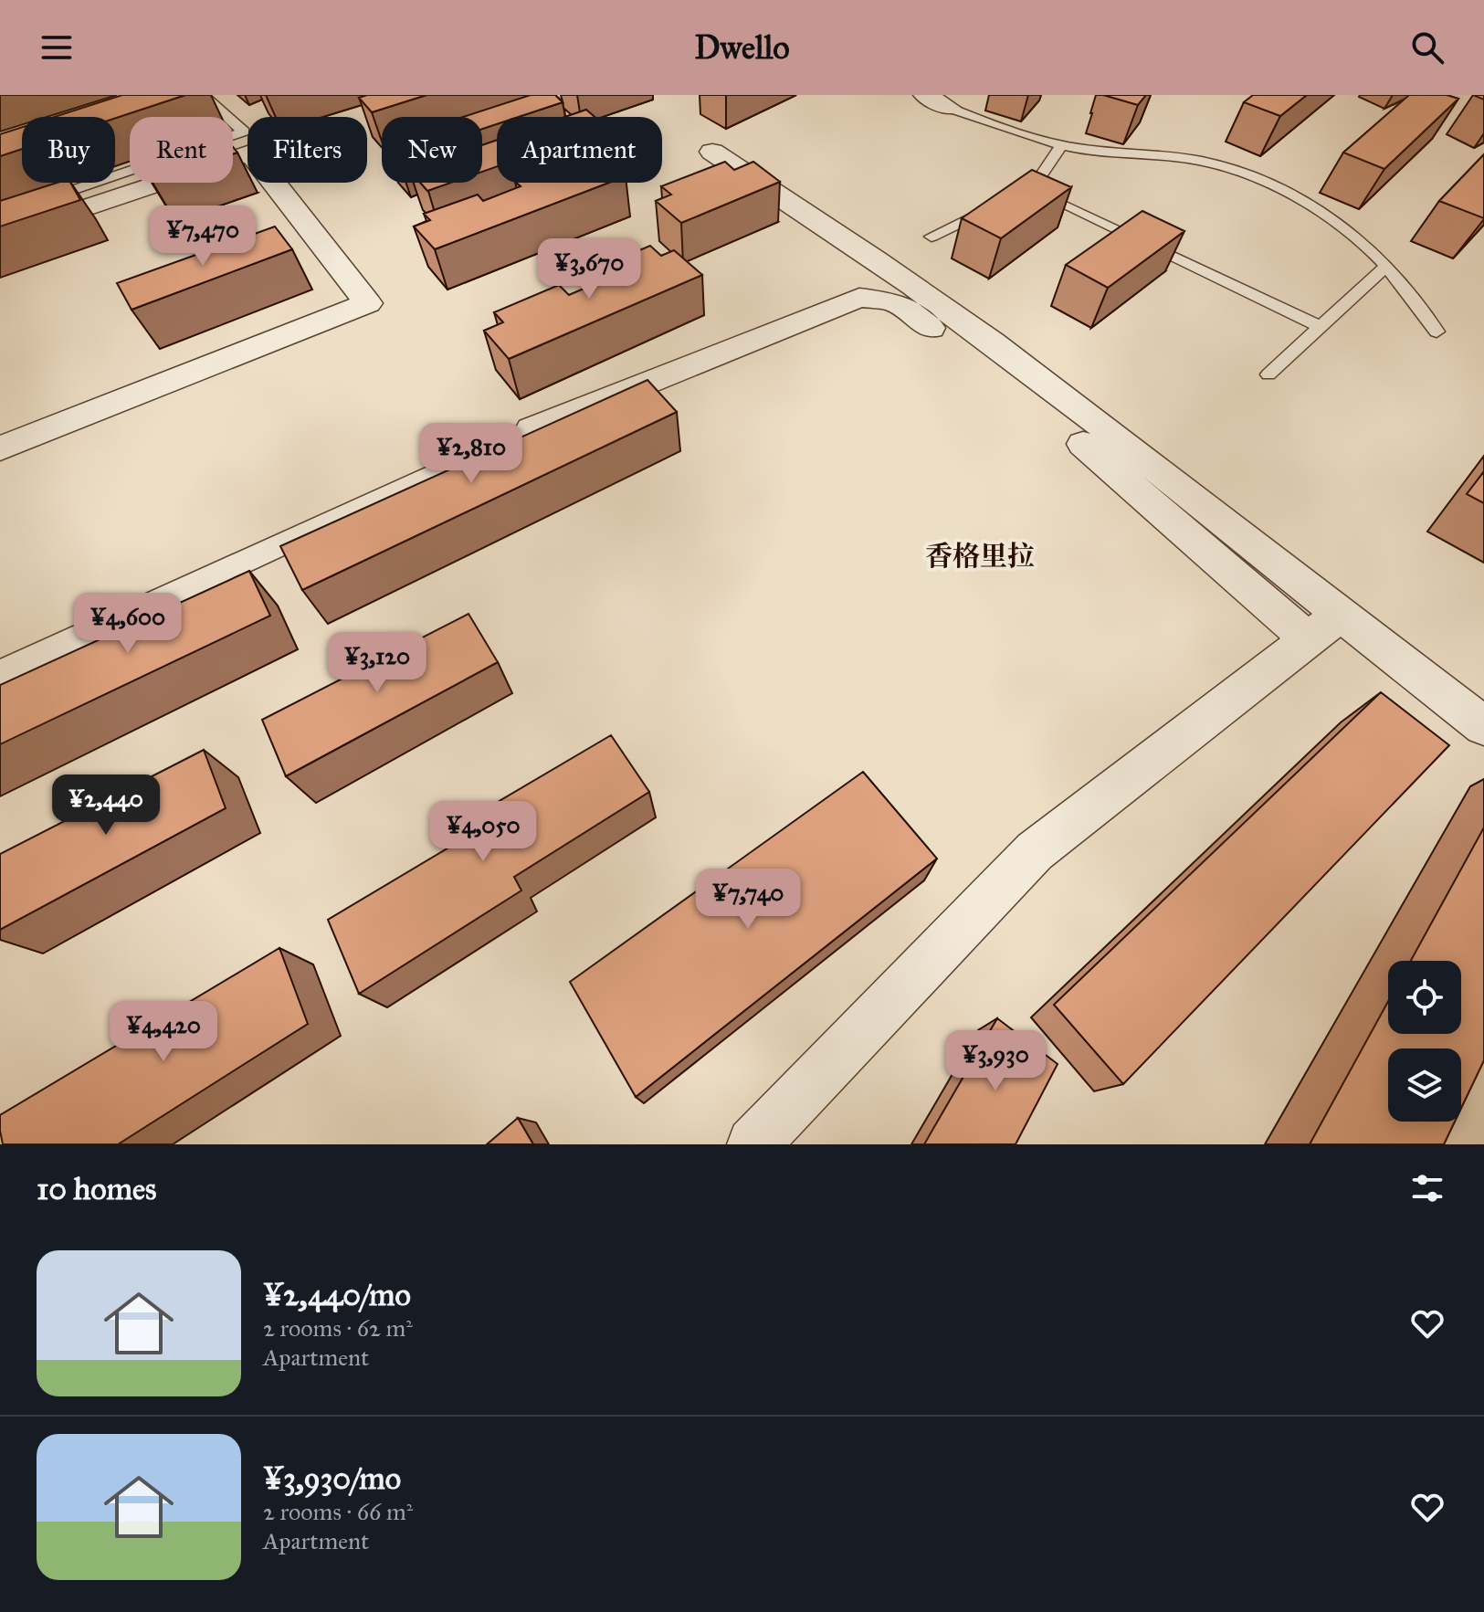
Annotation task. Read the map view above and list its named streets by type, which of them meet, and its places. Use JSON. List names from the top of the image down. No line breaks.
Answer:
{"districts":["香格里拉"],"page":{"header":"Dwello","chip":["Buy","Rent","Filters","New","Apartment"],"price":["¥7,470","¥3,670","¥2,810","¥4,600","¥3,120","¥2,440","¥4,050","¥7,740","¥4,420","¥3,930"],"heading":"10 homes","list":[{"name":"¥2,440/mo","note":"2 rooms · 62 m² · Apartment"},{"name":"¥3,930/mo","note":"2 rooms · 66 m² · Apartment"}]}}
